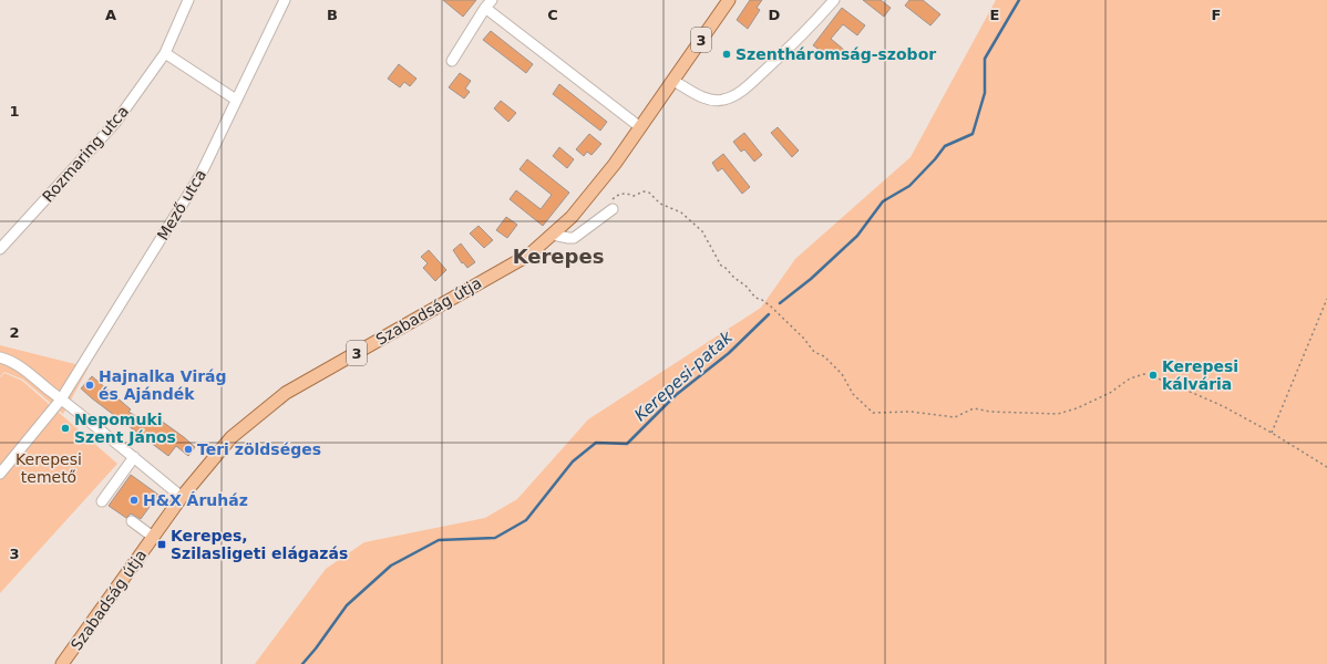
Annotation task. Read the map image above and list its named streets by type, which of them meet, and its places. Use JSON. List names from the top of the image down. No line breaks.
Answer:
{"streets":{"main road":["3","Szabadság útja"],"street":["Rozmaring utca","Mező utca"]},"districts":["Kerepes"],"water":["Kerepesi-patak"],"parks":["Kerepesi temető"],"places":{"other":["Szentháromság-szobor","Kerepesi kálvária","Hajnalka Virág és Ajándék","Nepomuki Szent János","Teri zöldséges","H&X Áruház"],"transit":["Kerepes, Szilasligeti elágazás"]},"grid":{"columns":["A","B","C","D","E","F"],"rows":["1","2","3"]}}
